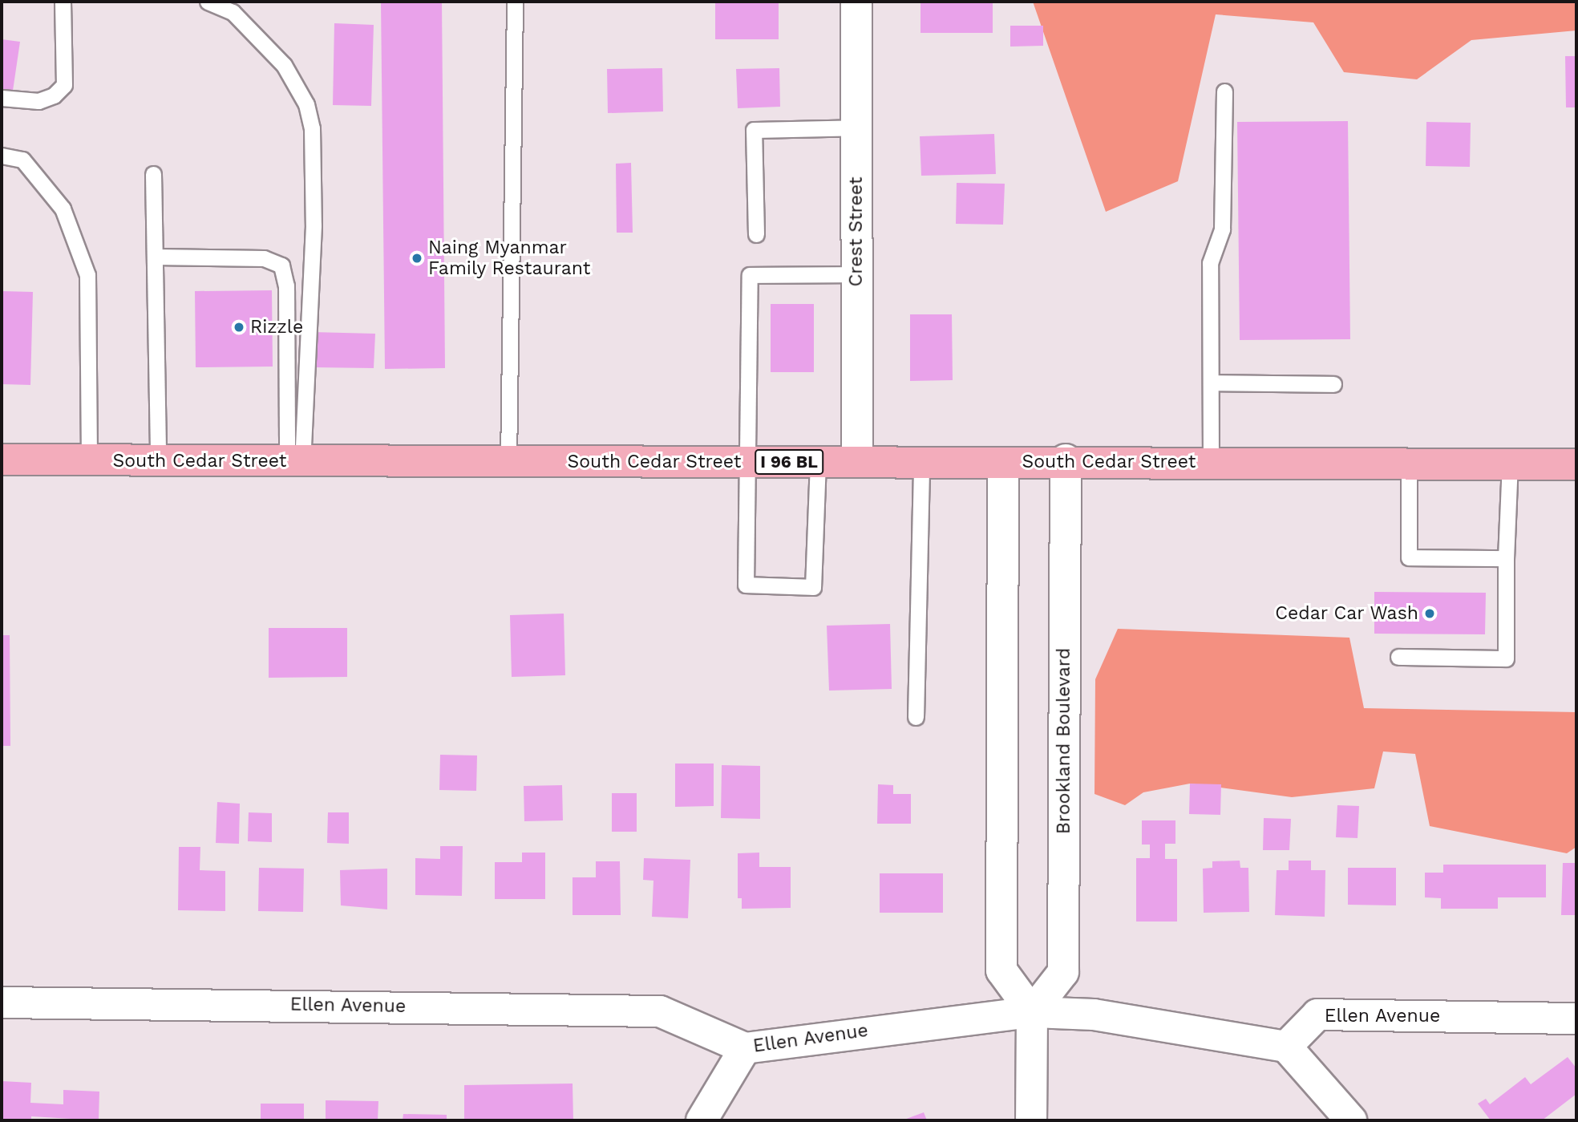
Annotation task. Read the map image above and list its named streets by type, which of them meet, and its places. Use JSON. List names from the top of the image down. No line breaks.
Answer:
{"streets":{"main road":["South Cedar Street","I 96 BL"],"street":["Crest Street","Brookland Boulevard","Ellen Avenue"]},"crossings":[["Crest Street","South Cedar Street"],["South Cedar Street","Brookland Boulevard"],["Brookland Boulevard","Ellen Avenue"]],"places":["Naing Myanmar Family Restaurant","Rizzle","Cedar Car Wash"]}
